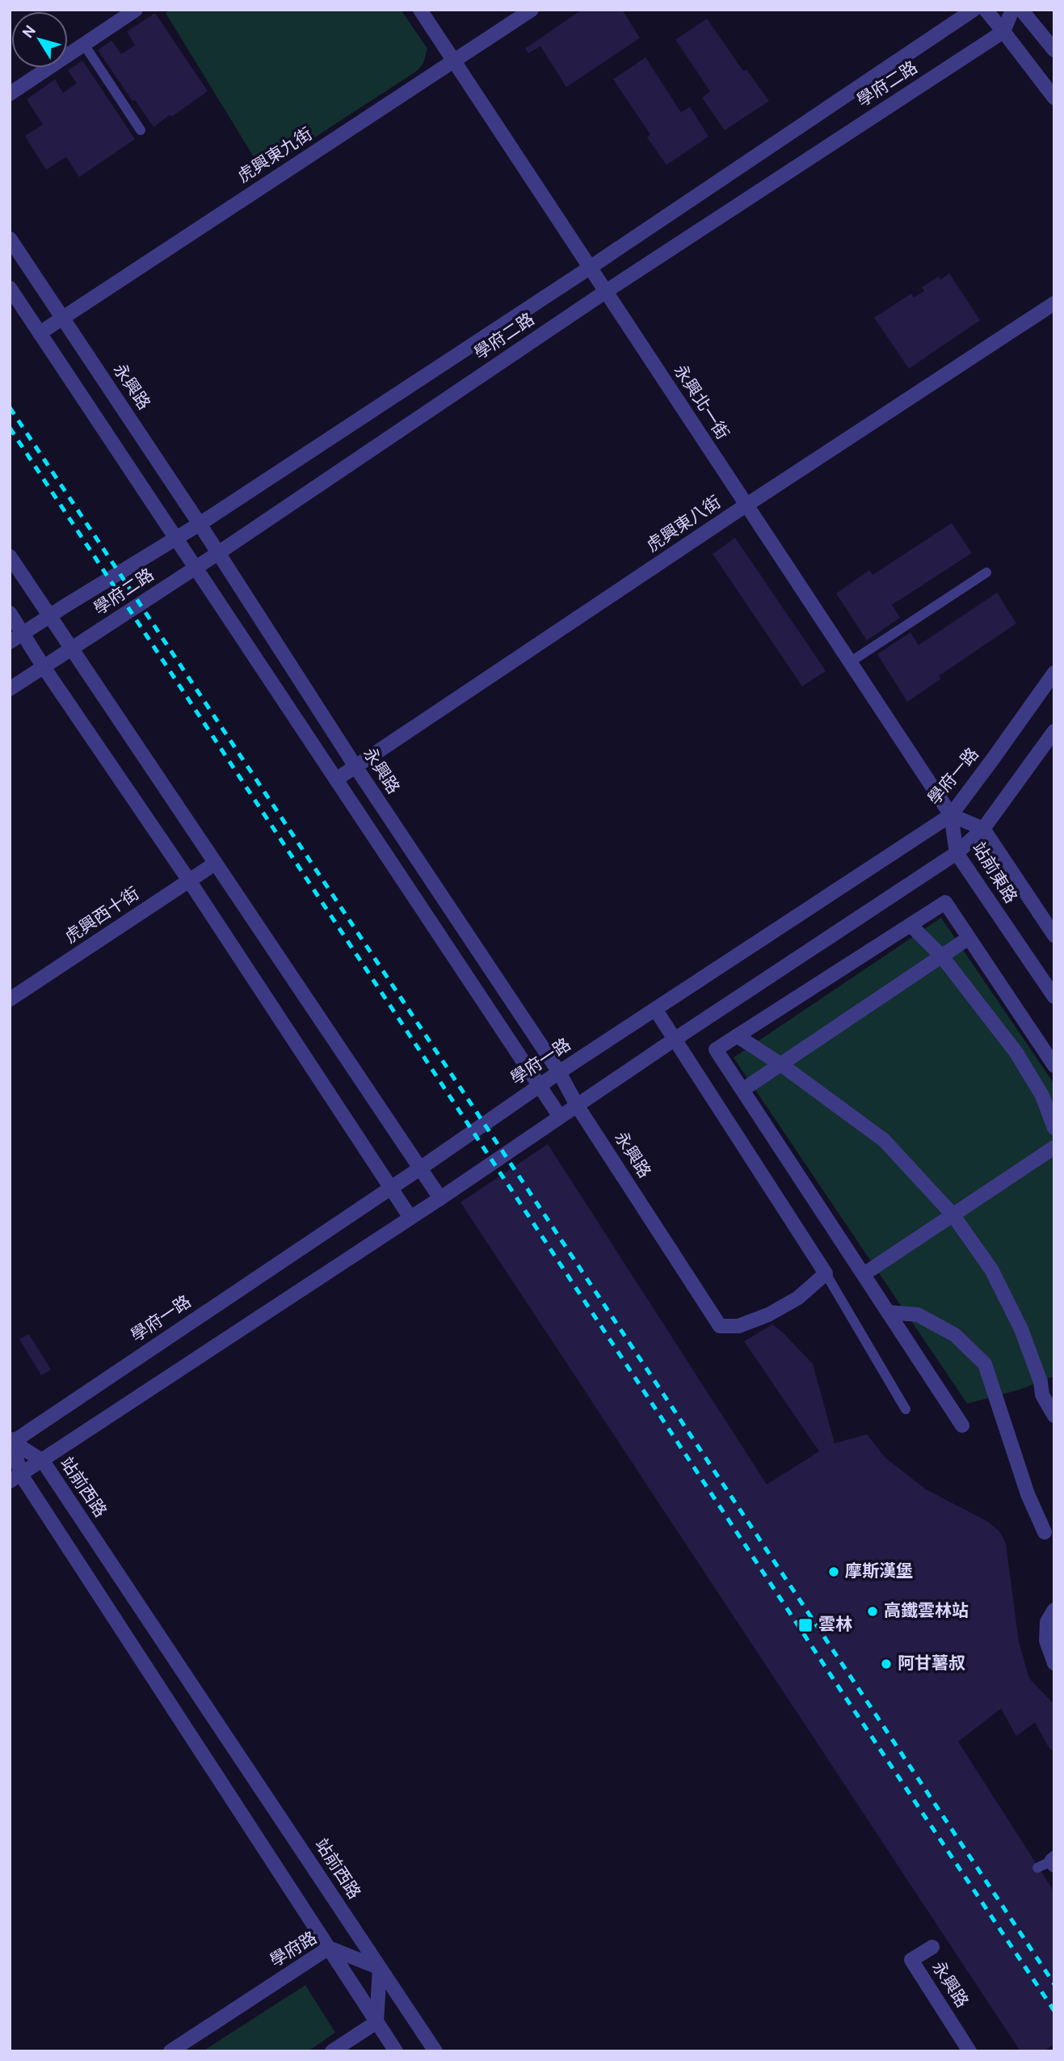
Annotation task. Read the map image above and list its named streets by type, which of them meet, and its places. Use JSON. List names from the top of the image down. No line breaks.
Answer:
{"streets":{"street":["學府二路","虎興東九街","永興路","永興北一街","虎興東八街","學府一路","站前東路","虎興西十街","站前西路","學府路"]},"crossings":[["學府二路","永興路"],["學府二路","永興北一街"],["虎興東九街","永興路"],["虎興東九街","永興北一街"],["永興路","虎興東八街"],["永興路","學府一路"],["永興北一街","虎興東八街"],["永興北一街","學府一路"],["永興北一街","站前東路"],["學府一路","站前東路"],["學府一路","站前西路"],["站前西路","學府路"]],"places":{"other":["摩斯漢堡","高鐵雲林站","阿甘薯叔"],"transit":["雲林"]},"north":"top left"}
